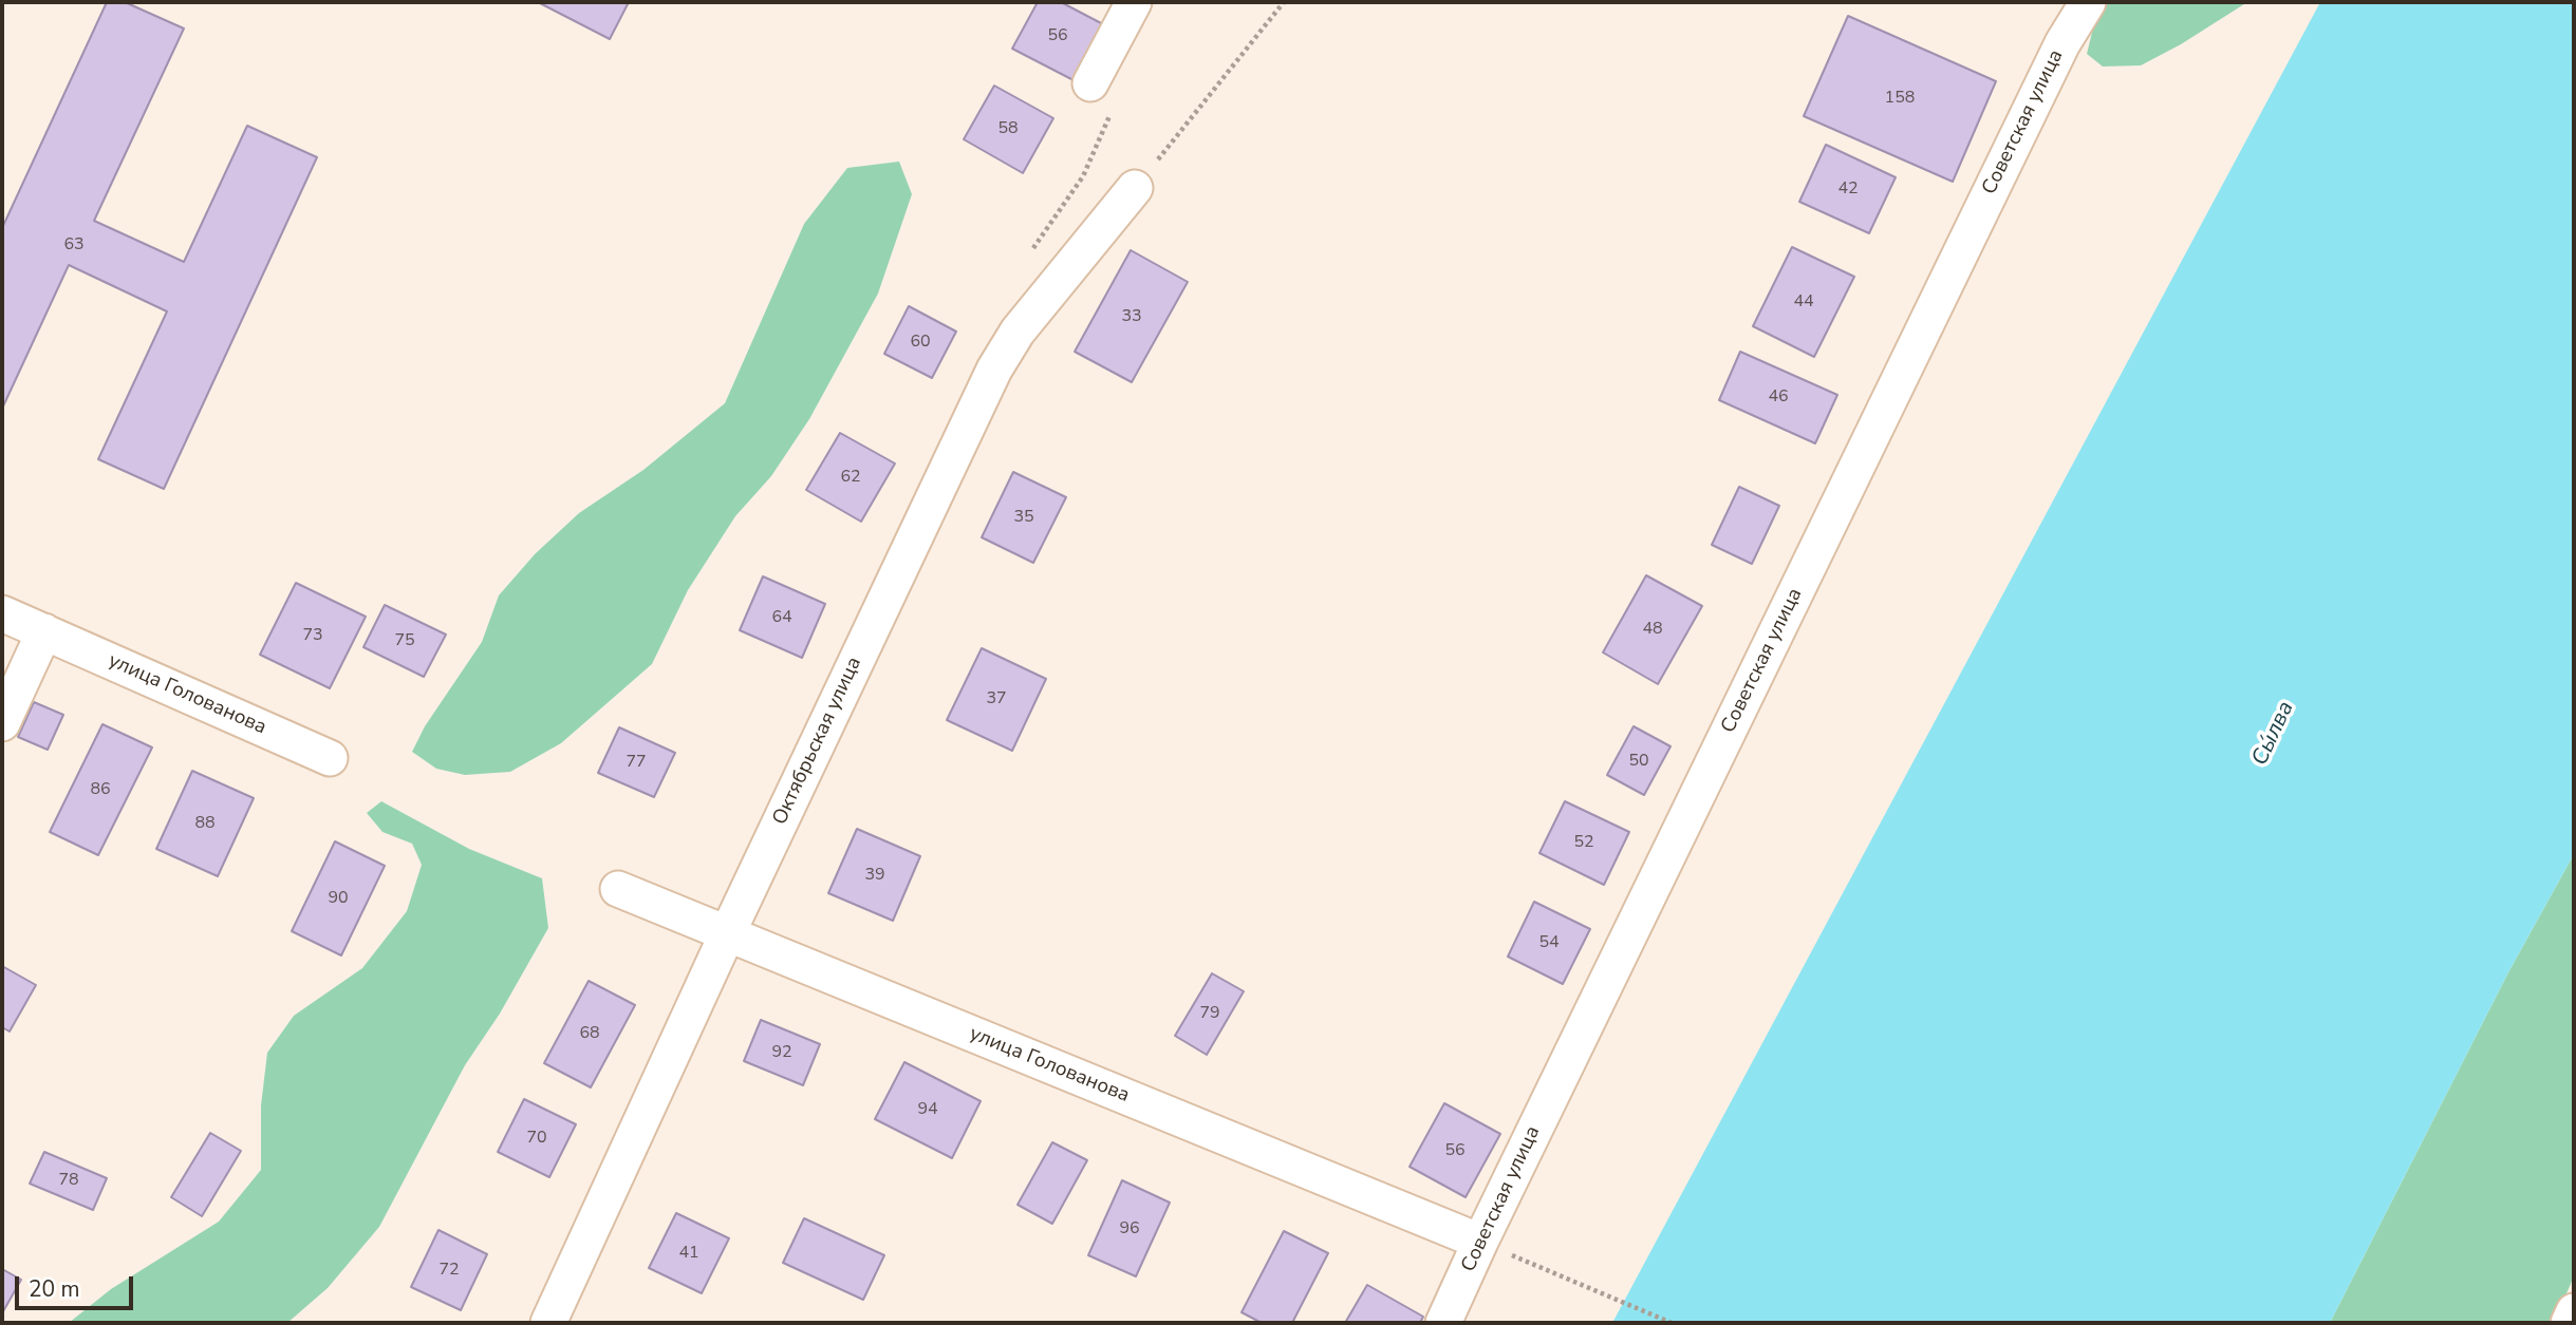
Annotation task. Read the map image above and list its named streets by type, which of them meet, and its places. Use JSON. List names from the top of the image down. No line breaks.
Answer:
{"streets":{"street":["Советская улица","улица Голованова","Октябрьская улица"]},"crossings":[["Советская улица","улица Голованова"],["улица Голованова","Октябрьская улица"]],"water":["Сы́лва"],"house_numbers":["56","158","58","42","63","44","33","60","46","62","35","64","48","73","75","37","50","77","86","88","52","39","90","54","79","68","92","94","70","56","78","96","41","72"],"scale_bar":"20 m"}
